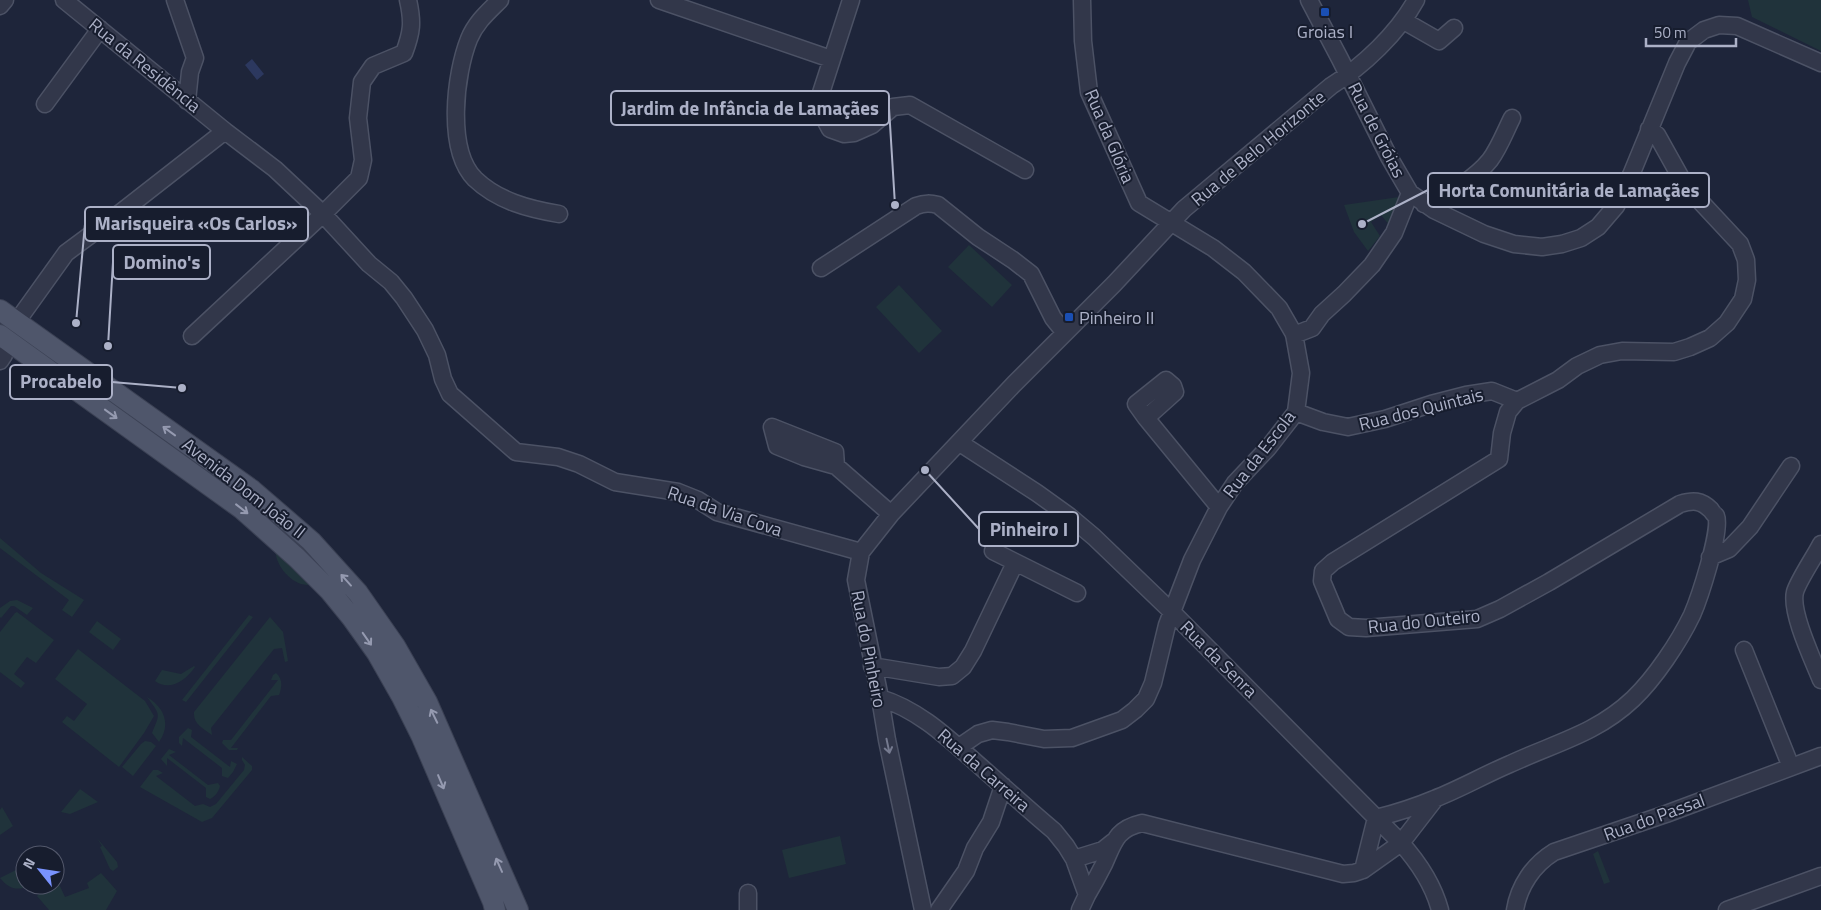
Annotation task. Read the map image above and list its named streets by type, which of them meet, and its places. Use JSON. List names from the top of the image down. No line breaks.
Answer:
{"streets":{"main road":["Avenida Dom João II"],"street":["Rua da Residência","Rua de Gróias","Rua da Glória","Rua de Belo Horizonte","Rua dos Quintais","Rua da Escola","Rua da Via Cova","Rua do Outeiro","Rua do Pinheiro","Rua da Senra","Rua da Carreira","Rua do Passal"]},"crossings":[["Rua da Residência","Rua da Via Cova"],["Rua de Gróias","Rua de Belo Horizonte"],["Rua da Glória","Rua de Belo Horizonte"],["Rua da Glória","Rua da Escola"],["Rua de Belo Horizonte","Rua da Escola"],["Rua de Belo Horizonte","Rua do Pinheiro"],["Rua dos Quintais","Rua da Escola"],["Rua dos Quintais","Rua do Outeiro"],["Rua da Escola","Rua da Senra"],["Rua da Escola","Rua da Carreira"],["Rua da Via Cova","Rua do Pinheiro"],["Rua do Outeiro","Rua da Senra"],["Rua do Pinheiro","Rua da Senra"],["Rua do Pinheiro","Rua da Carreira"]],"places":{"transit":["Groias I","Pinheiro II"],"other":["Jardim de Infância de Lamaçães","Horta Comunitária de Lamaçães","Marisqueira «Os Carlos»","Domino's","Procabelo","Pinheiro I"]},"scale_bar":"50 m","north":"top left"}
